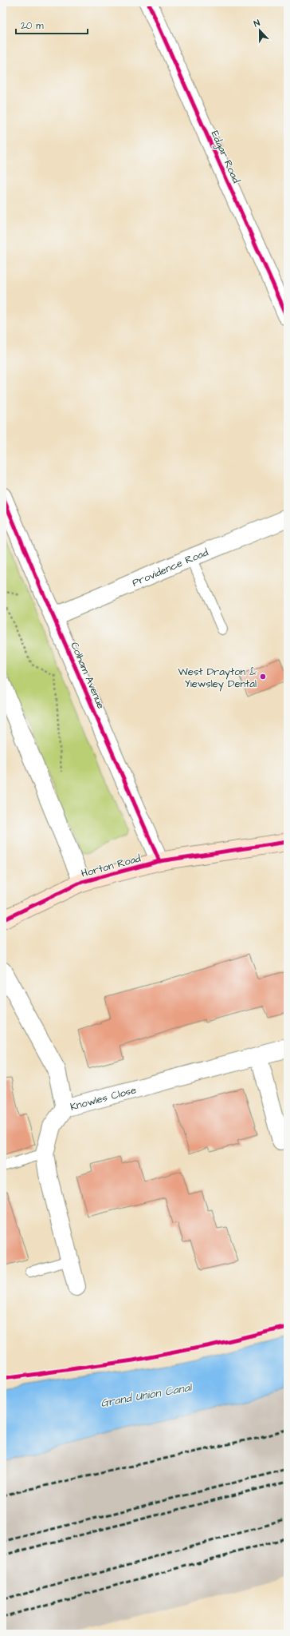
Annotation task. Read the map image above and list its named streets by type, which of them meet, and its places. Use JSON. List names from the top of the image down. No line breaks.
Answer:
{"streets":{"street":["Edgar Road","Providence Road","Colham Avenue","Horton Road","Knowles Close"]},"crossings":[["Providence Road","Colham Avenue"],["Colham Avenue","Horton Road"]],"water":["Grand Union Canal"],"places":["West Drayton & Yiewsley Dental"],"scale_bar":"20 m","north":"top"}
